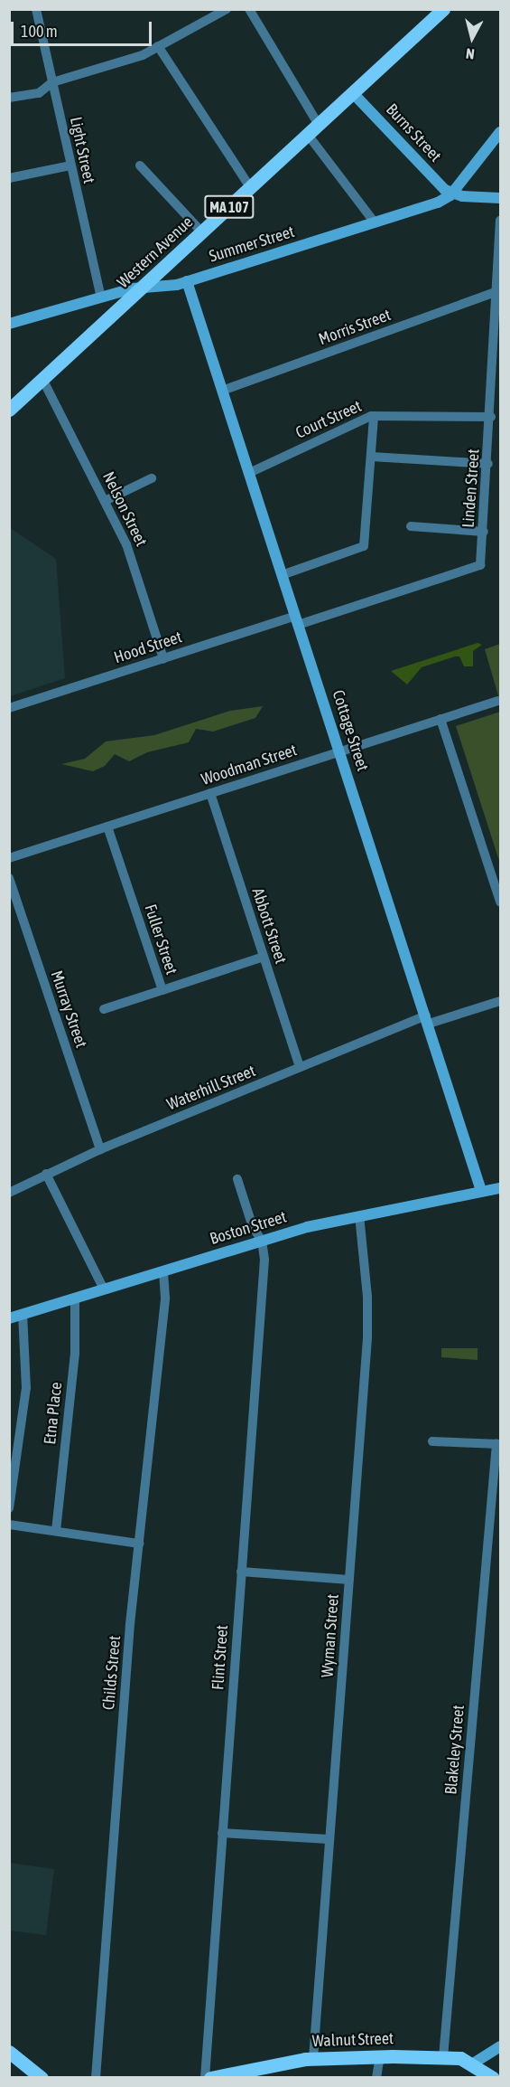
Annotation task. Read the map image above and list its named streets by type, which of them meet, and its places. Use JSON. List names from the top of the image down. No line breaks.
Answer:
{"streets":{"main road":["Burns Street","MA 107","Summer Street","Western Avenue","Cottage Street","Boston Street","Walnut Street"],"street":["Light Street","Morris Street","Court Street","Linden Street","Nelson Street","Hood Street","Woodman Street","Abbott Street","Fuller Street","Murray Street","Waterhill Street","Etna Place","Wyman Street","Flint Street","Childs Street","Blakeley Street"]},"crossings":[["Burns Street","Summer Street"],["Burns Street","Western Avenue"],["Light Street","Summer Street"],["Summer Street","Western Avenue"],["Summer Street","Cottage Street"],["Western Avenue","Nelson Street"],["Morris Street","Linden Street"],["Morris Street","Cottage Street"],["Court Street","Linden Street"],["Court Street","Cottage Street"],["Linden Street","Hood Street"],["Linden Street","Cottage Street"],["Nelson Street","Hood Street"],["Hood Street","Cottage Street"],["Cottage Street","Woodman Street"],["Cottage Street","Waterhill Street"],["Cottage Street","Boston Street"],["Woodman Street","Abbott Street"],["Woodman Street","Fuller Street"],["Abbott Street","Fuller Street"],["Abbott Street","Waterhill Street"],["Murray Street","Waterhill Street"],["Boston Street","Etna Place"],["Boston Street","Wyman Street"],["Boston Street","Flint Street"],["Boston Street","Childs Street"],["Wyman Street","Walnut Street"],["Blakeley Street","Walnut Street"]],"scale_bar":"100 m","north":"bottom"}
